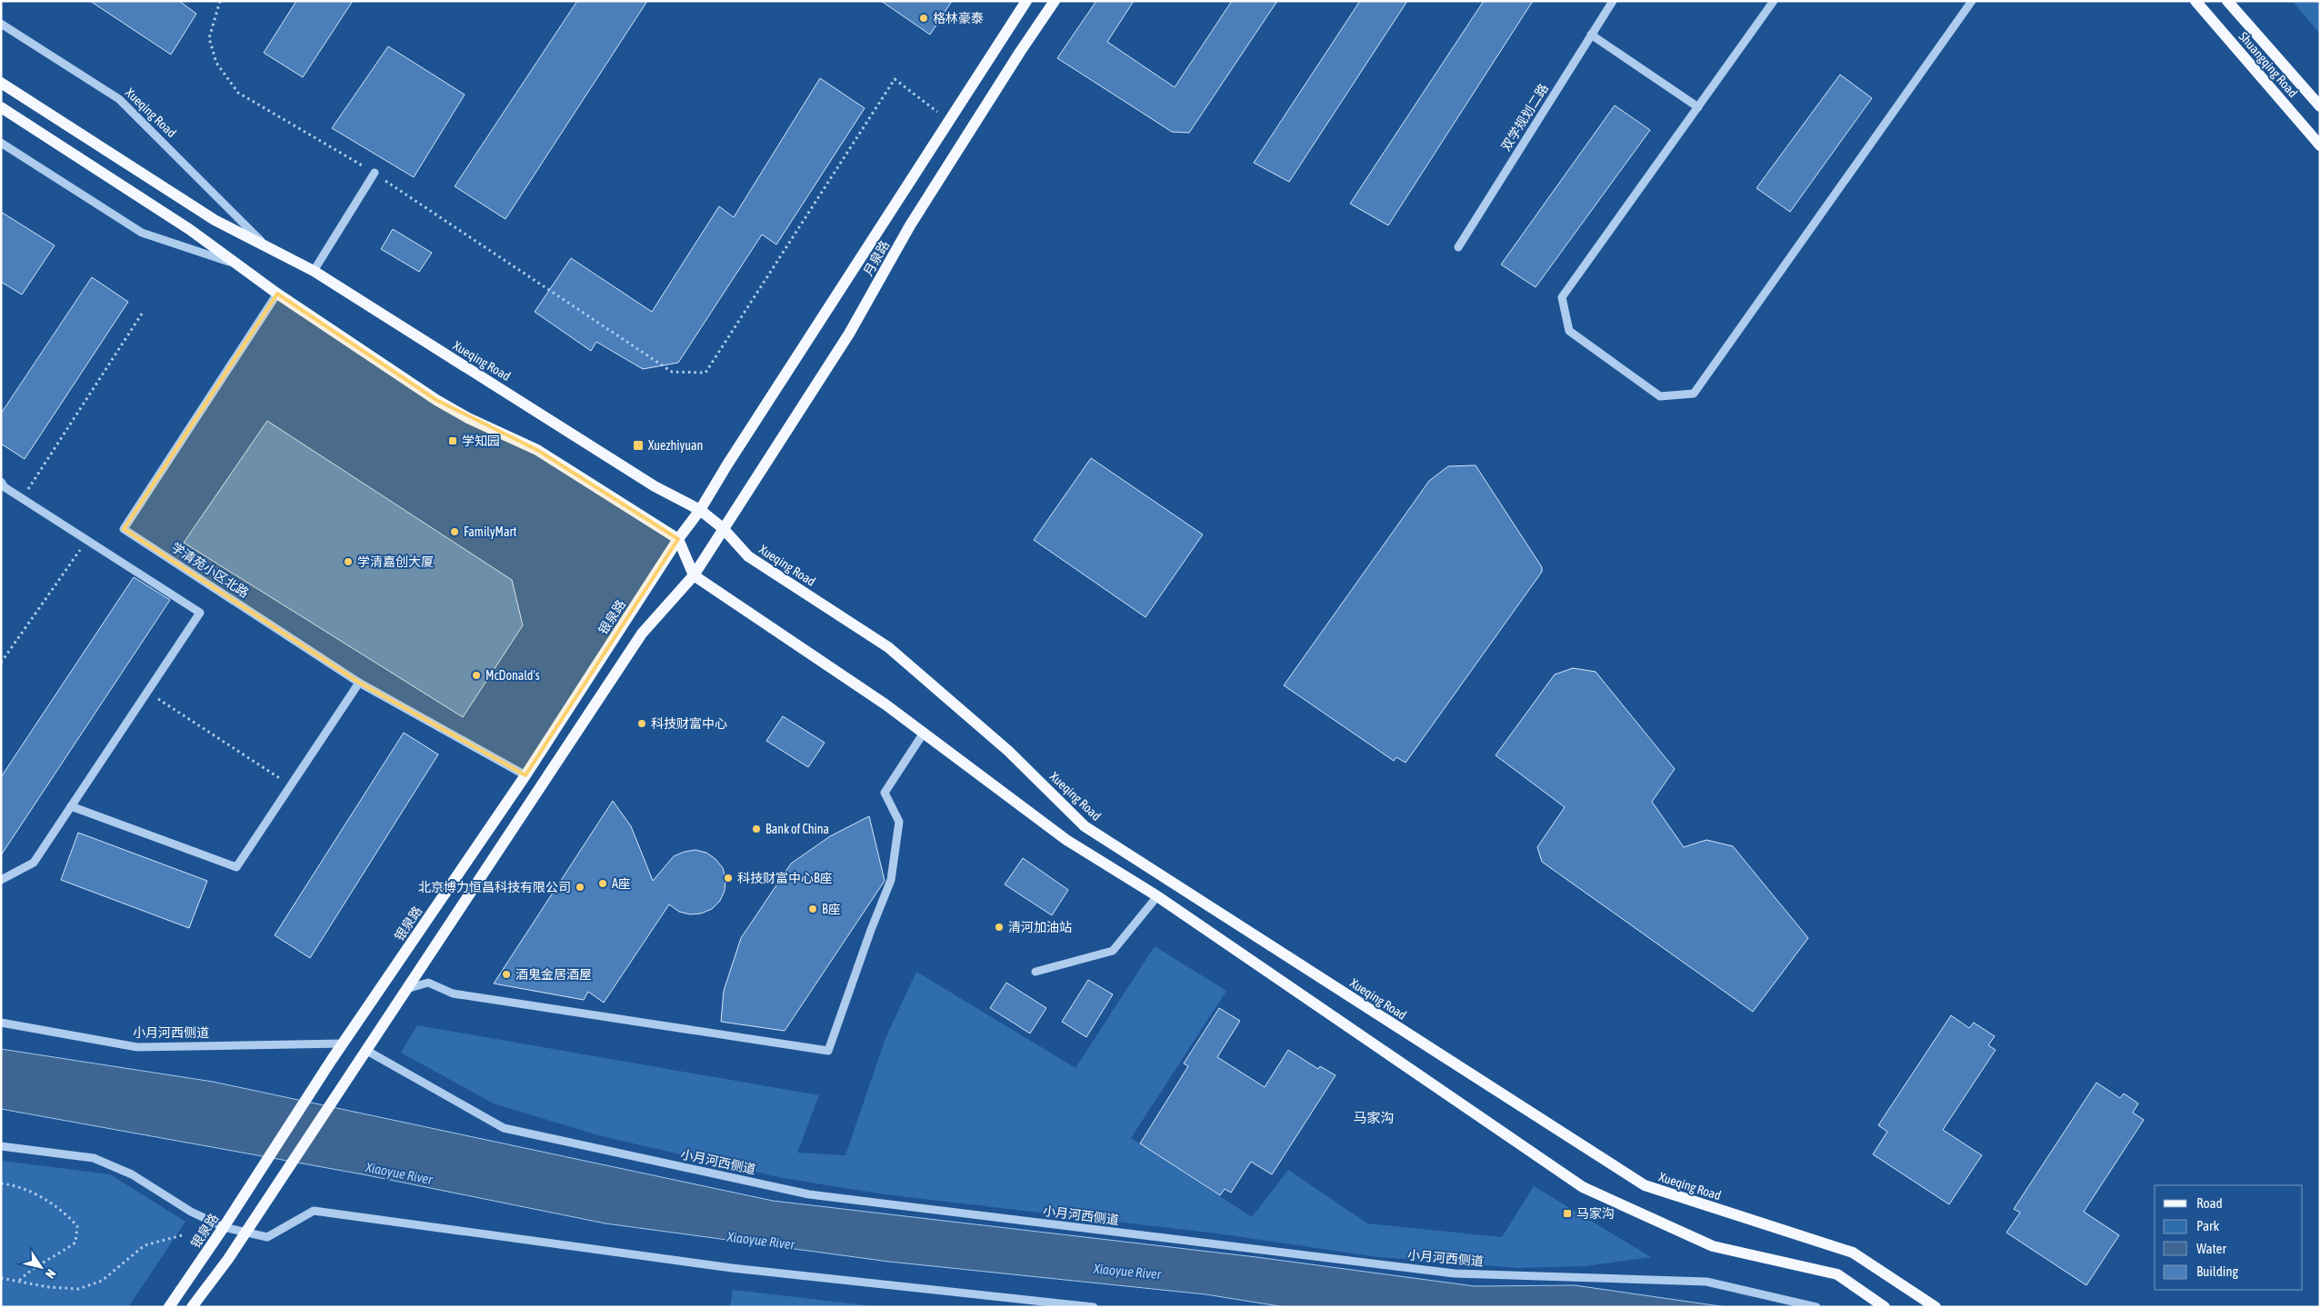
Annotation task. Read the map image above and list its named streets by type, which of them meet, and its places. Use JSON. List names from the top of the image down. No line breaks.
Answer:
{"streets":{"main road":["Shuangqing Road","Xueqing Road","月泉路","银泉路"],"street":["双学规划二路","学清苑小区北路","小月河西侧道"]},"crossings":[["Xueqing Road","月泉路"],["Xueqing Road","银泉路"],["月泉路","银泉路"],["学清苑小区北路","银泉路"],["银泉路","小月河西侧道"]],"districts":["马家沟"],"water":["Xiaoyue River"],"places":{"other":["格林豪泰","FamilyMart","学清嘉创大厦","McDonald's","科技财富中心","Bank of China","科技财富中心B座","A座","北京博力恒昌科技有限公司","B座","清河加油站","酒鬼金居酒屋"],"transit":["学知园","Xuezhiyuan","马家沟"]},"legend":["Road","Park","Water","Building"],"north":"bottom right"}
